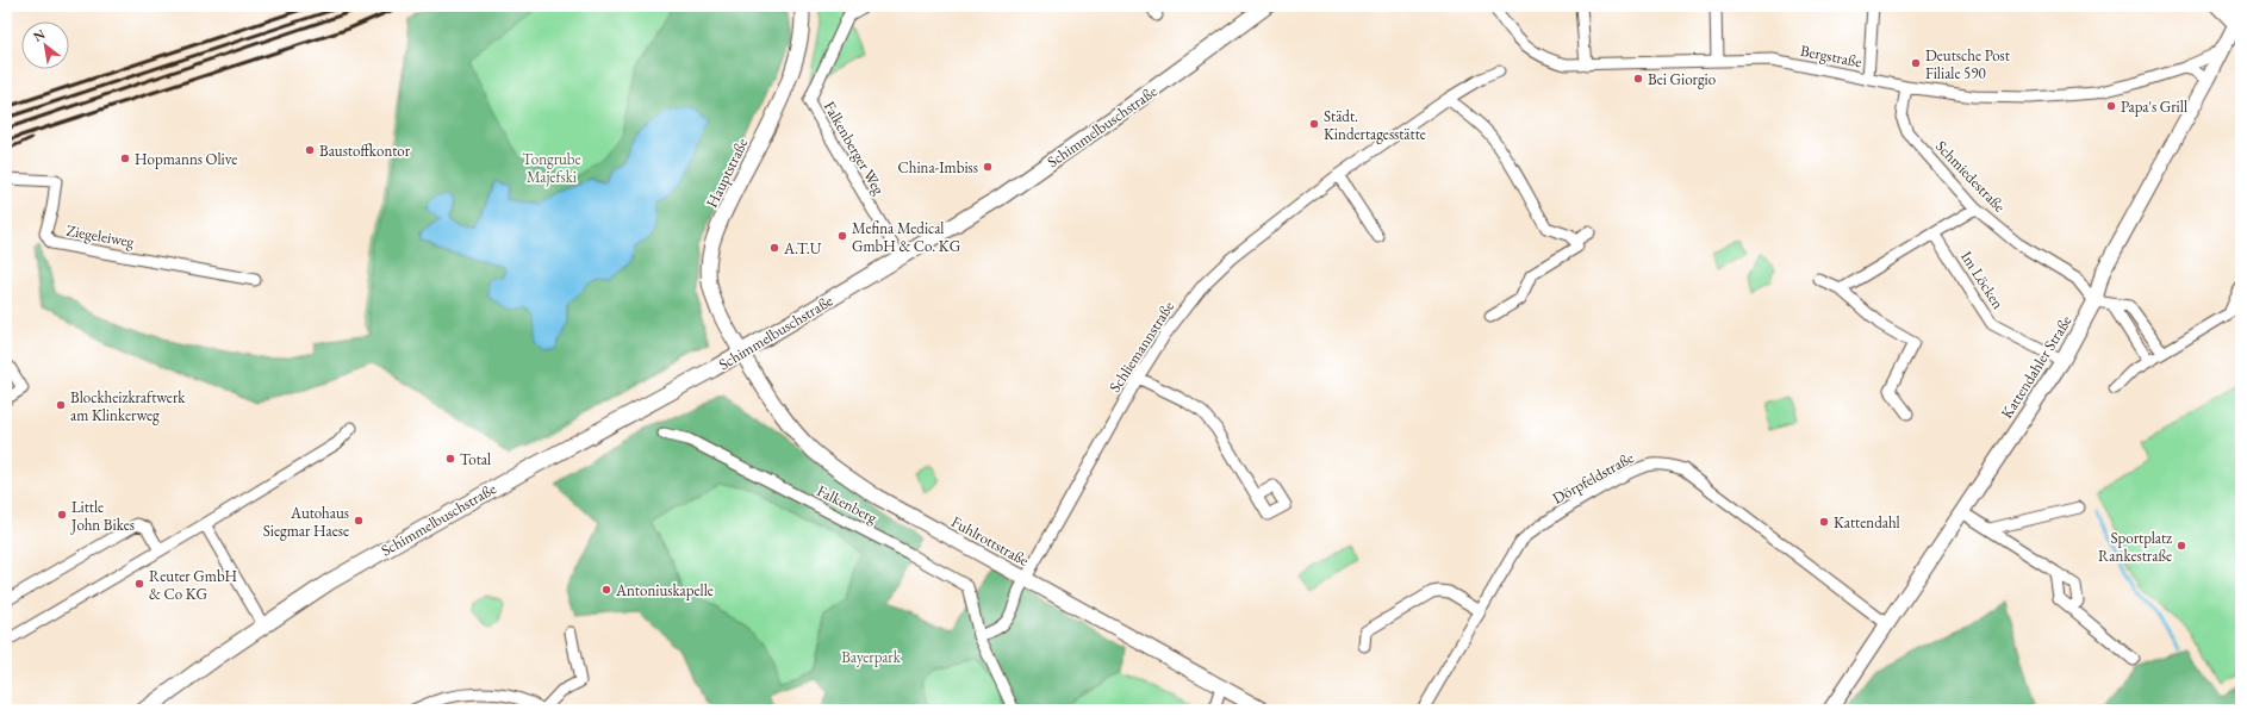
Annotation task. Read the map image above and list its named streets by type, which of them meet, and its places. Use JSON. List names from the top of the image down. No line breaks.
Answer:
{"streets":{"main road":["Schimmelbuschstraße"],"street":["Bergstraße","Falkenberger Weg","Hauptstraße","Schmiedestraße","Ziegeleiweg","Im Löcken","Schliemannstraße","Kattendahler Straße","Dörpfeldstraße","Falkenberg","Fuhlrottstraße"]},"crossings":[["Bergstraße","Schmiedestraße"],["Bergstraße","Kattendahler Straße"],["Schimmelbuschstraße","Falkenberger Weg"],["Schimmelbuschstraße","Hauptstraße"],["Schimmelbuschstraße","Fuhlrottstraße"],["Hauptstraße","Fuhlrottstraße"],["Schmiedestraße","Kattendahler Straße"],["Im Löcken","Kattendahler Straße"],["Schliemannstraße","Fuhlrottstraße"],["Kattendahler Straße","Dörpfeldstraße"]],"parks":["Tongrube Majefski","Bayerpark"],"places":["Deutsche Post Filiale 590","Bei Giorgio","Papa's Grill","Städt. Kindertagesstätte","Baustoffkontor","Hopmanns Olive","China-Imbiss","Mefina Medical GmbH & Co. KG","A.T.U","Blockheizkraftwerk am Klinkerweg","Total","Little John Bikes","Autohaus Siegmar Haese","Kattendahl","Sportplatz Rankestraße","Reuter GmbH & Co KG","Antoniuskapelle"],"north":"top left"}
